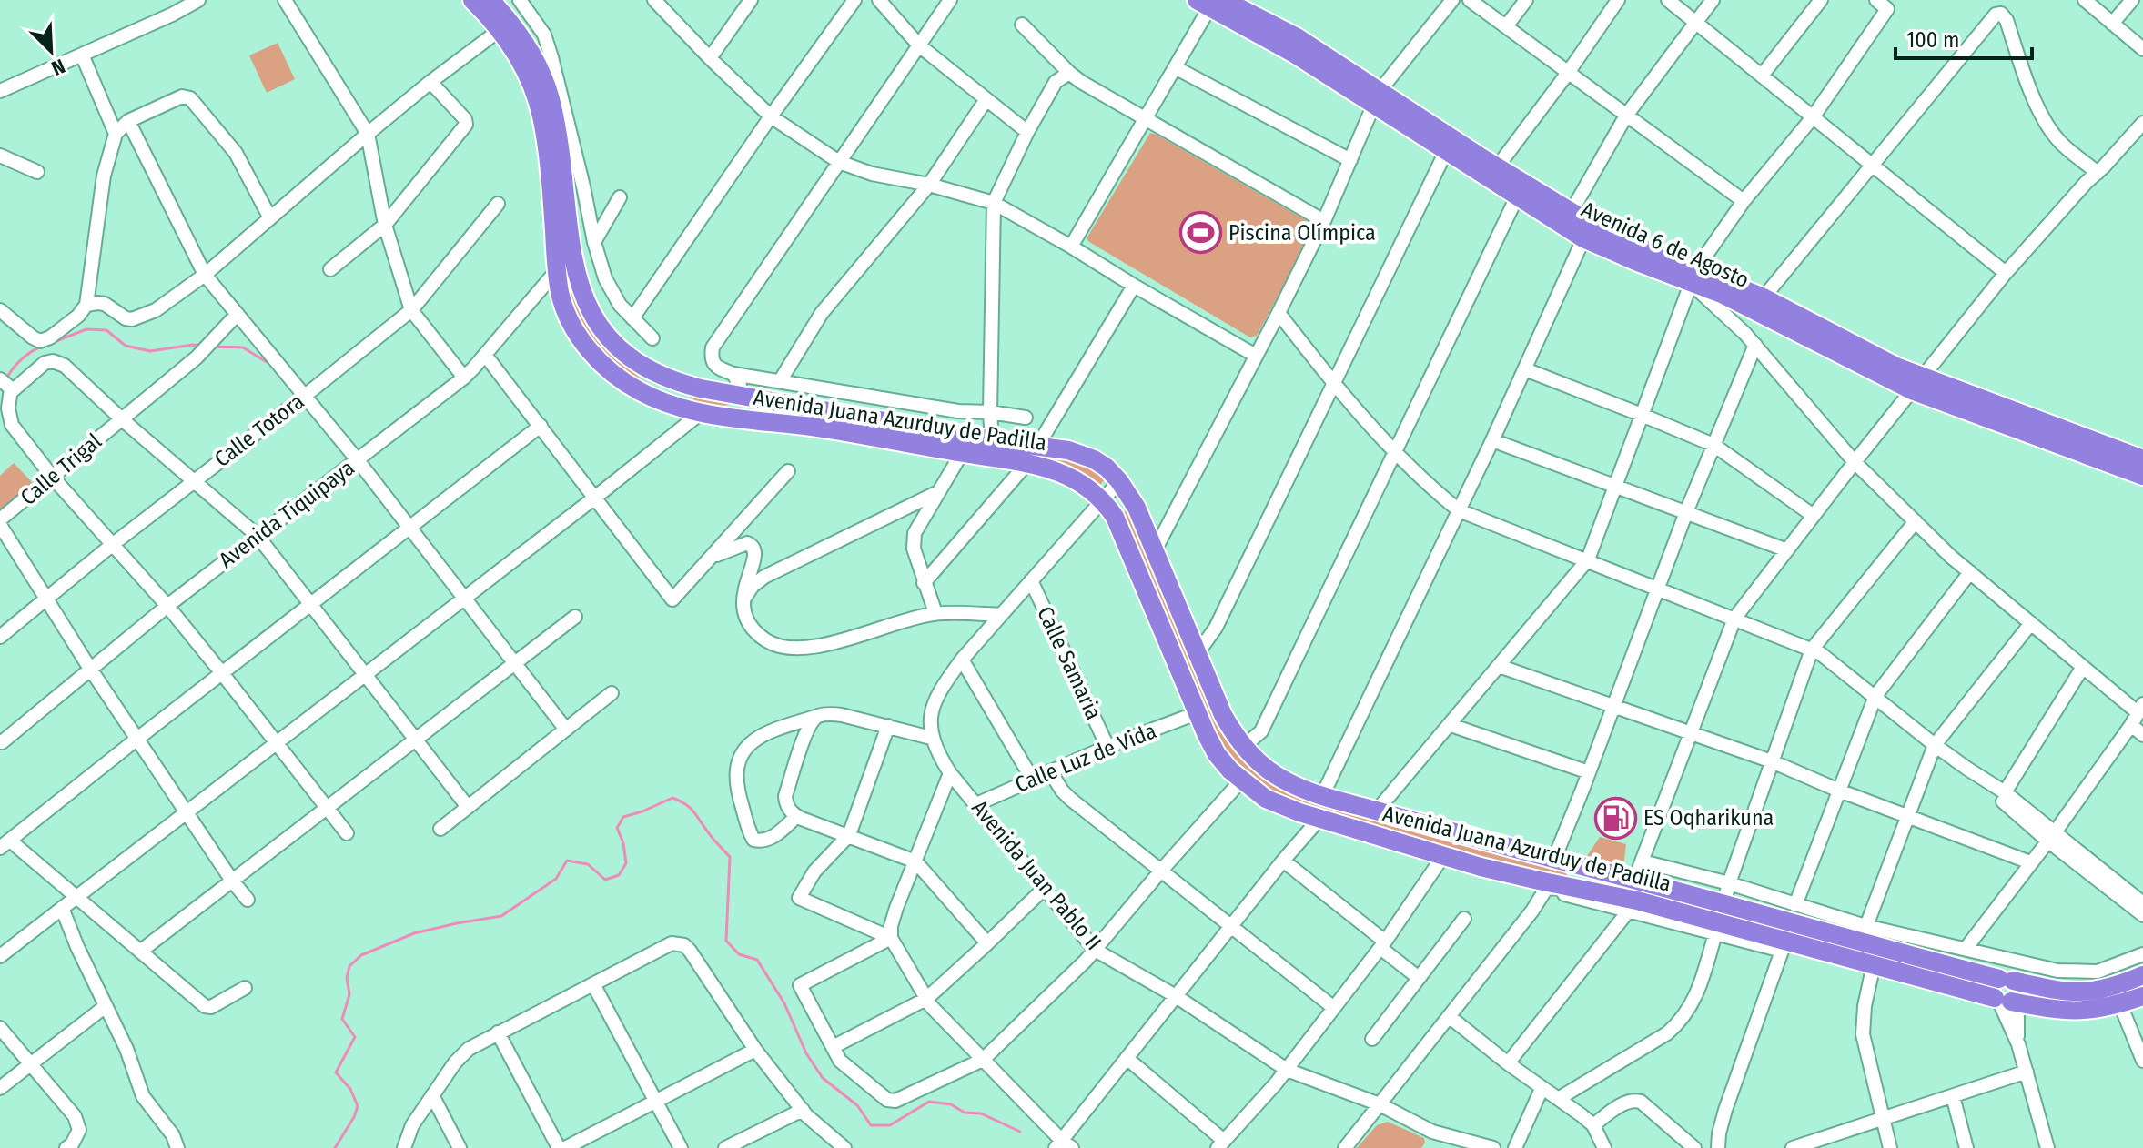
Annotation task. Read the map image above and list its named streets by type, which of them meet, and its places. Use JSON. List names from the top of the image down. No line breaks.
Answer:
{"streets":{"highway":["Avenida 6 de Agosto","Avenida Juana Azurduy de Padilla"],"street":["Calle Totora","Calle Trigal","Avenida Tiquipaya","Calle Samaria","Calle Luz de Vida","Avenida Juan Pablo II"]},"crossings":[["Avenida Juana Azurduy de Padilla","Avenida Tiquipaya"],["Avenida Juana Azurduy de Padilla","Calle Luz de Vida"],["Calle Samaria","Calle Luz de Vida"],["Calle Luz de Vida","Avenida Juan Pablo II"]],"places":{"sports":["Piscina Olímpica"],"fuel station":["ES Oqharikuna"]},"scale_bar":"100 m","north":"bottom right"}
